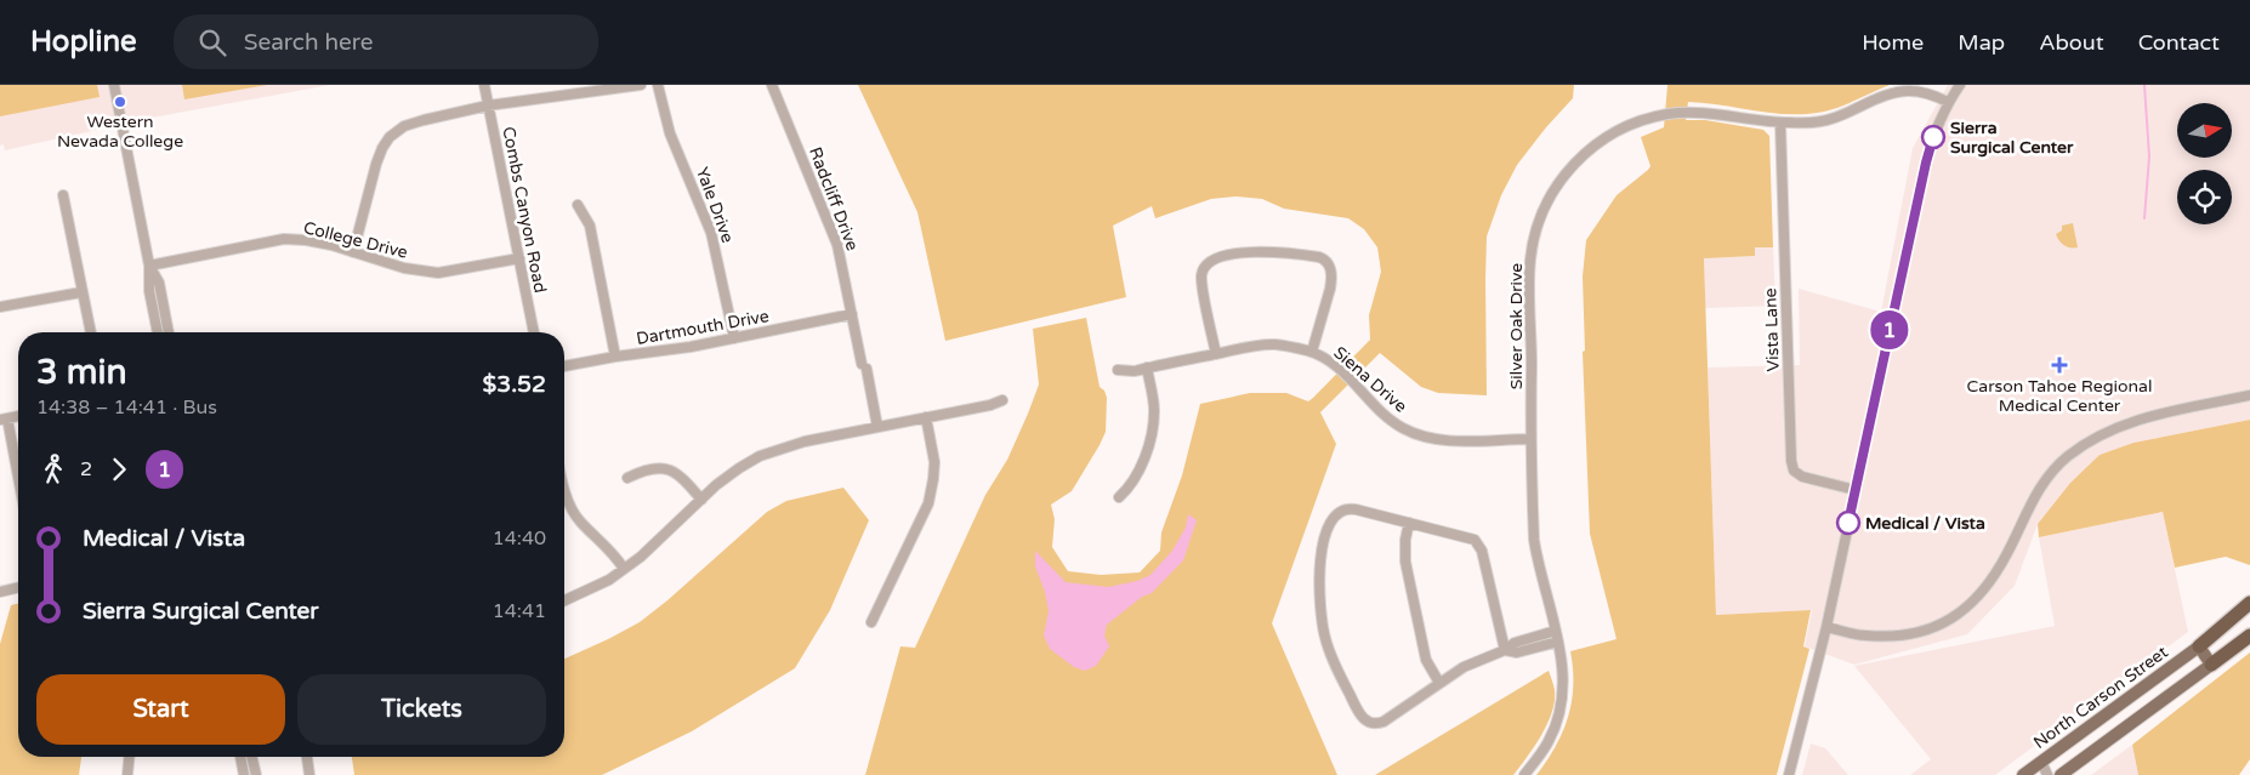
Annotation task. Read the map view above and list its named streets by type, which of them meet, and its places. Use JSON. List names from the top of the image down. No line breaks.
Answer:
{"streets":{"main road":["North Carson Street"],"street":["Radcliff Drive","Yale Drive","Combs Canyon Road","College Drive","Silver Oak Drive","Dartmouth Drive","Vista Lane","Siena Drive"]},"crossings":[["Radcliff Drive","Dartmouth Drive"],["Yale Drive","Dartmouth Drive"],["Combs Canyon Road","College Drive"],["Silver Oak Drive","Vista Lane"],["Silver Oak Drive","Siena Drive"]],"places":{"other":["Western Nevada College","Sierra Surgical Center","Medical / Vista"],"health":["Carson Tahoe Regional Medical Center"]},"lines":["bus line 1"],"north":"right","page":{"header":"Hopline","search":"Search here","nav":["Home","Map","About","Contact"],"on_map":"1","heading":["3 min","14:38 – 14:41 · Bus","$3.52"],"legs":["2","1"],"list":[{"name":"Medical / Vista","value":"14:40"},{"name":"Sierra Surgical Center","value":"14:41"}],"buttons":["Start","Tickets"]}}
